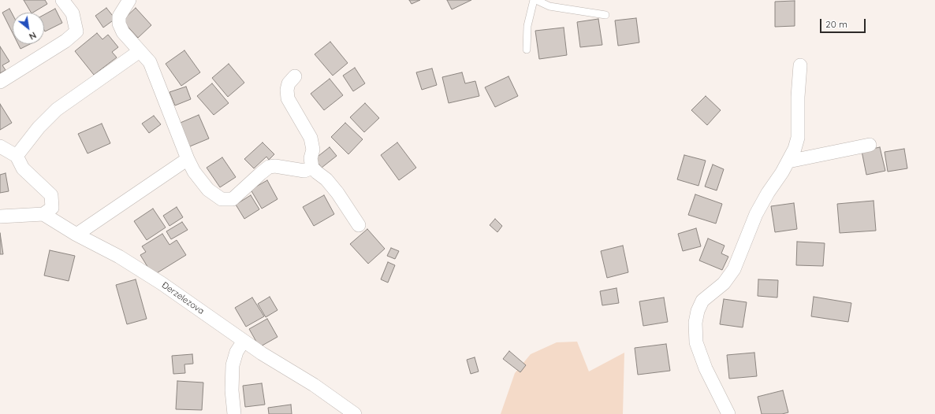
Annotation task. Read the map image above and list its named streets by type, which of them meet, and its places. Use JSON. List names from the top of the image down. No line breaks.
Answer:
{"streets":{"street":["Đerzelezova"]},"scale_bar":"20 m","north":"bottom right"}
